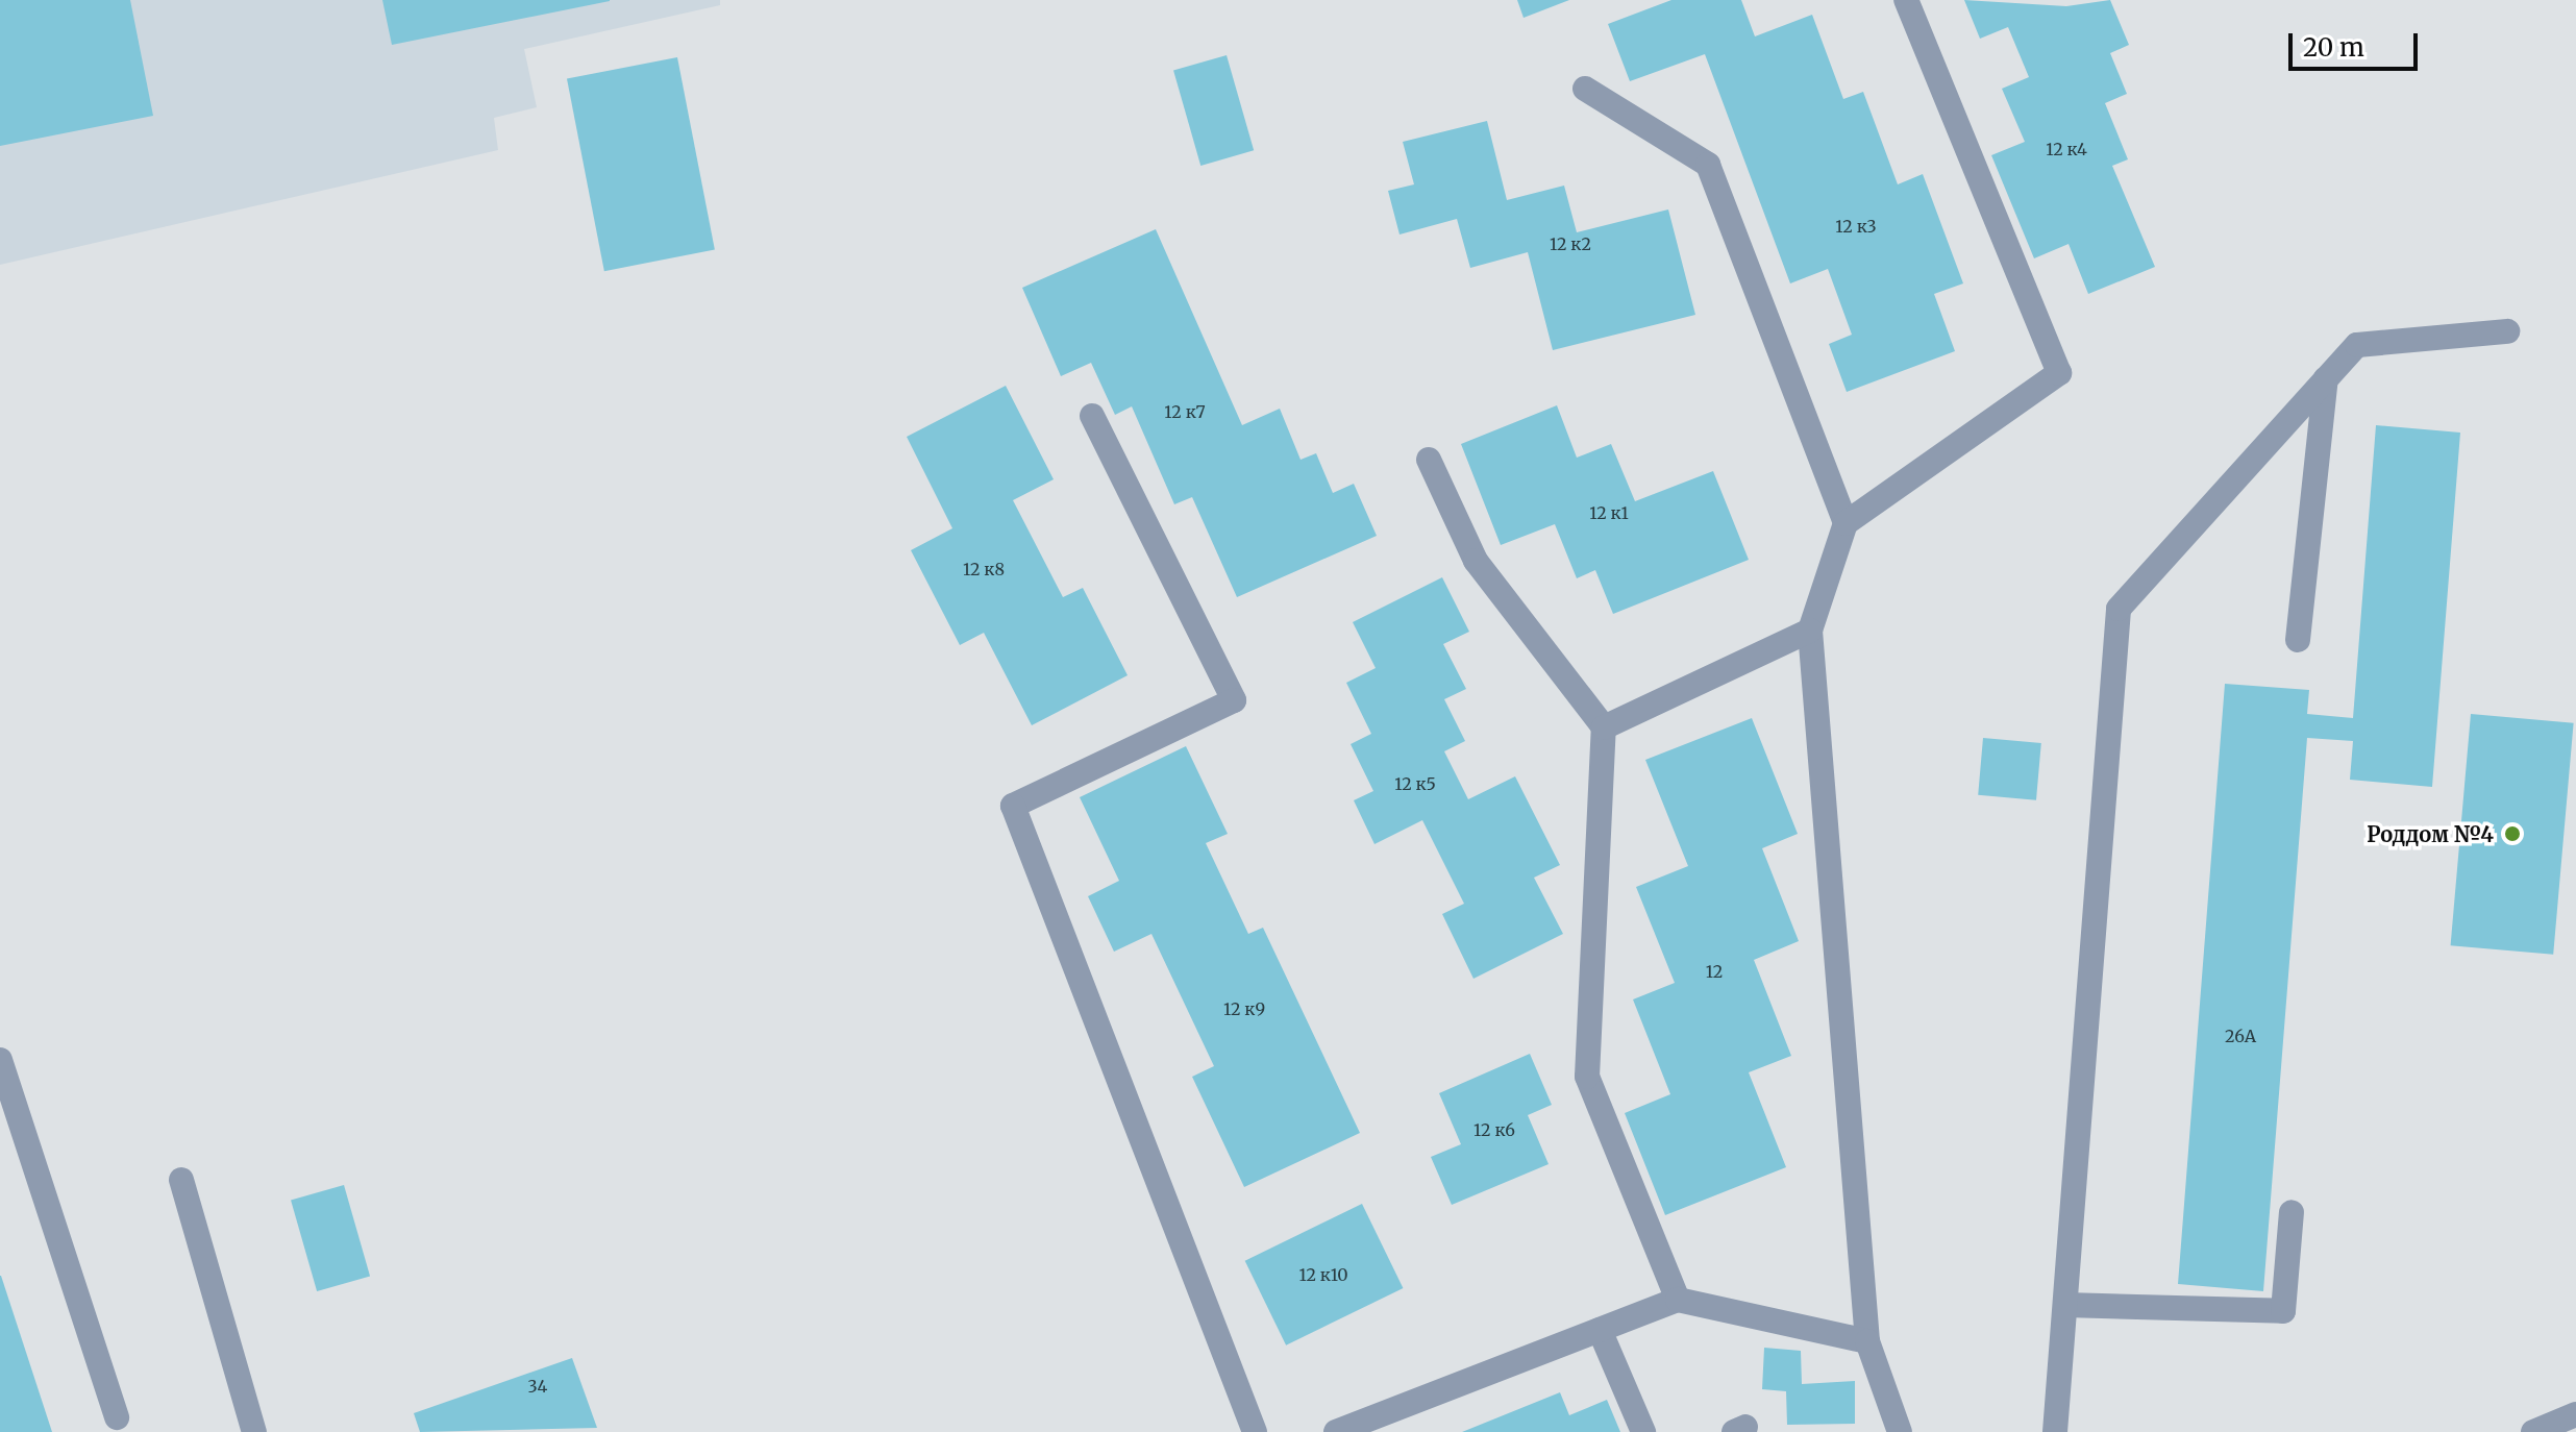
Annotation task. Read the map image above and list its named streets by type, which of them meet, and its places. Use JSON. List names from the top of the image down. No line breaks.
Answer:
{"places":["Роддом №4"],"house_numbers":["12 к4","12 к3","12 к2","12 к7","12 к1","12 к8","12 к5","12","12 к9","26А","12 к6","12 к10","34"],"scale_bar":"20 m"}
